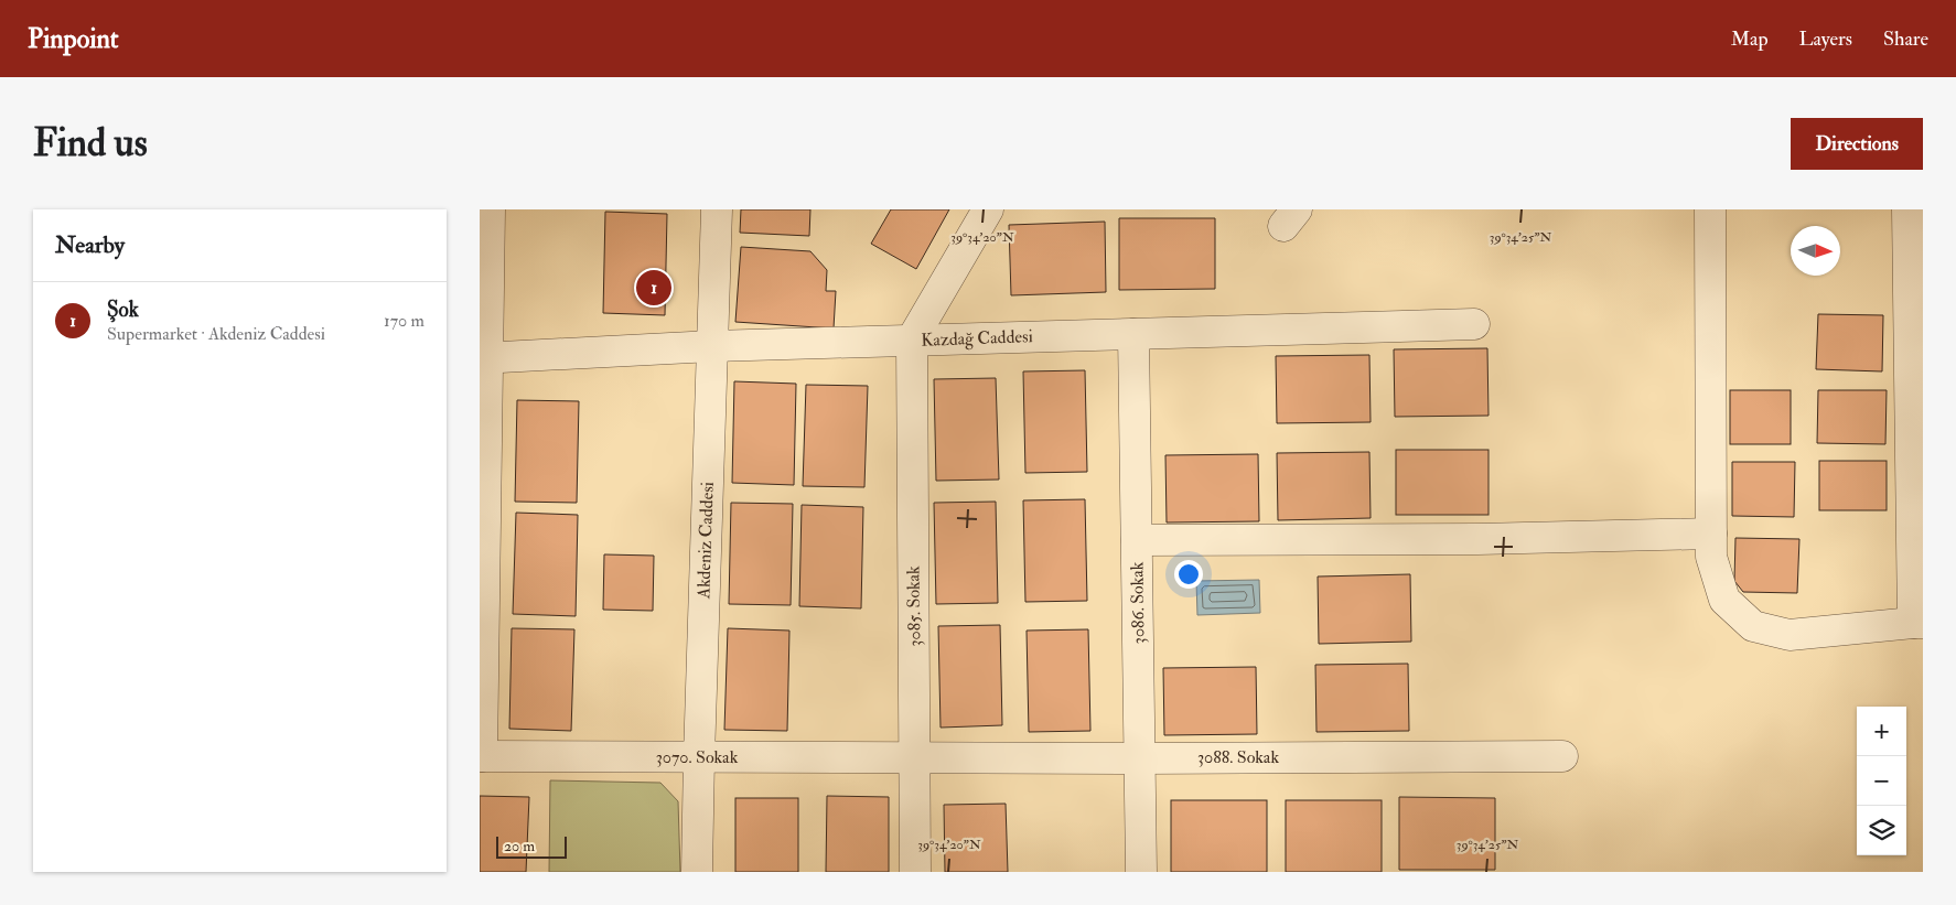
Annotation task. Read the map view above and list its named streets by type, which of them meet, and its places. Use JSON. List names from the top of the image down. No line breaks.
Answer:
{"streets":{"street":["Kazdağ Caddesi","Akdeniz Caddesi","3086. Sokak","3085. Sokak","3070. Sokak","3088. Sokak"]},"crossings":[["Kazdağ Caddesi","Akdeniz Caddesi"],["Kazdağ Caddesi","3086. Sokak"],["Kazdağ Caddesi","3085. Sokak"],["Akdeniz Caddesi","3070. Sokak"],["3086. Sokak","3088. Sokak"],["3085. Sokak","3070. Sokak"],["3085. Sokak","3088. Sokak"],["3070. Sokak","3088. Sokak"]],"scale_bar":"20 m","north":"right","page":{"header":"Pinpoint","nav":["Map","Layers","Share"],"buttons":"Directions","title":"Find us","heading":"Nearby","pins":"1","list":[{"mark":"1","name":"Şok","note":"Supermarket · Akdeniz Caddesi","value":"170 m"}],"map_buttons":["+","−"],"scale":"20 m"},"coordinates":["39°34'20\"N","39°34'25\"N"]}
